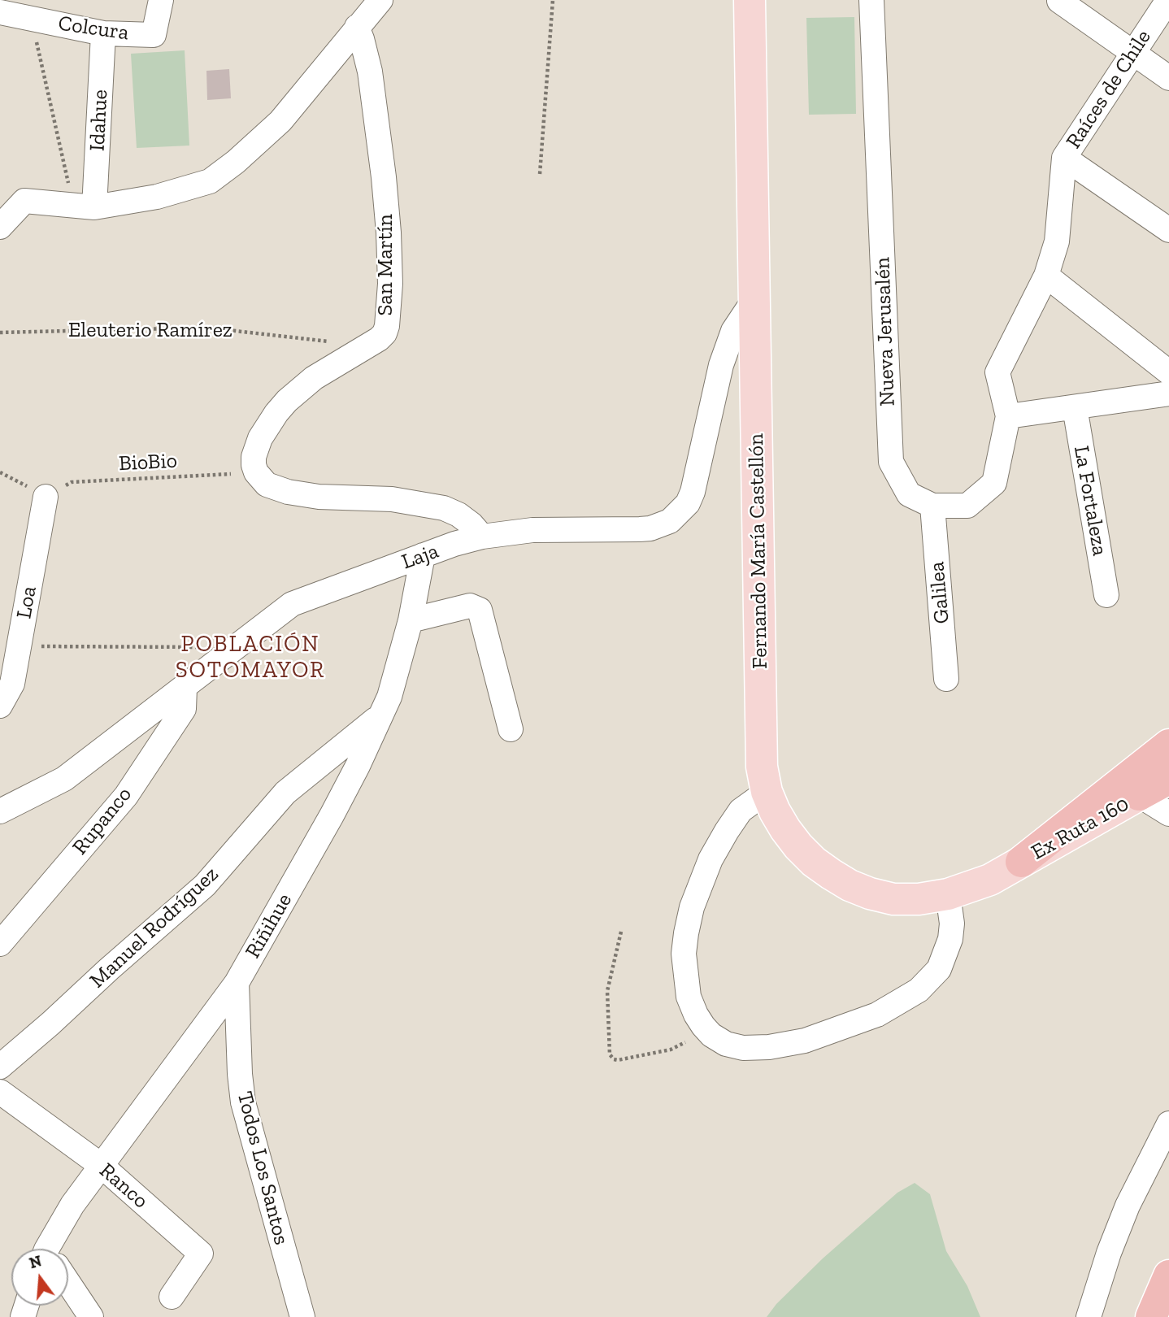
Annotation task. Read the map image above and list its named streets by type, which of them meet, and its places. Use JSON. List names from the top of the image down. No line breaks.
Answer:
{"streets":{"main road":["Fernando María Castellón","Ex Ruta 160"],"street":["Colcura","Raíces de Chile","Idahue","San Martín","Nueva Jerusalén","La Fortaleza","Laja","Galilea","Loa","Rupanco","Riñihue","Manuel Rodríguez","Todos Los Santos","Ranco"],"path":["Eleuterio Ramírez","BioBio"]},"crossings":[["Colcura","Idahue"],["Raíces de Chile","Nueva Jerusalén"],["San Martín","Eleuterio Ramírez"],["San Martín","BioBio"],["Nueva Jerusalén","Galilea"],["BioBio","Loa"],["Fernando María Castellón","Laja"],["Fernando María Castellón","Ex Ruta 160"],["Laja","Rupanco"],["Laja","Riñihue"],["Riñihue","Manuel Rodríguez"],["Riñihue","Todos Los Santos"],["Riñihue","Ranco"]],"districts":["POBLACIÓN SOTOMAYOR"],"north":"top"}
